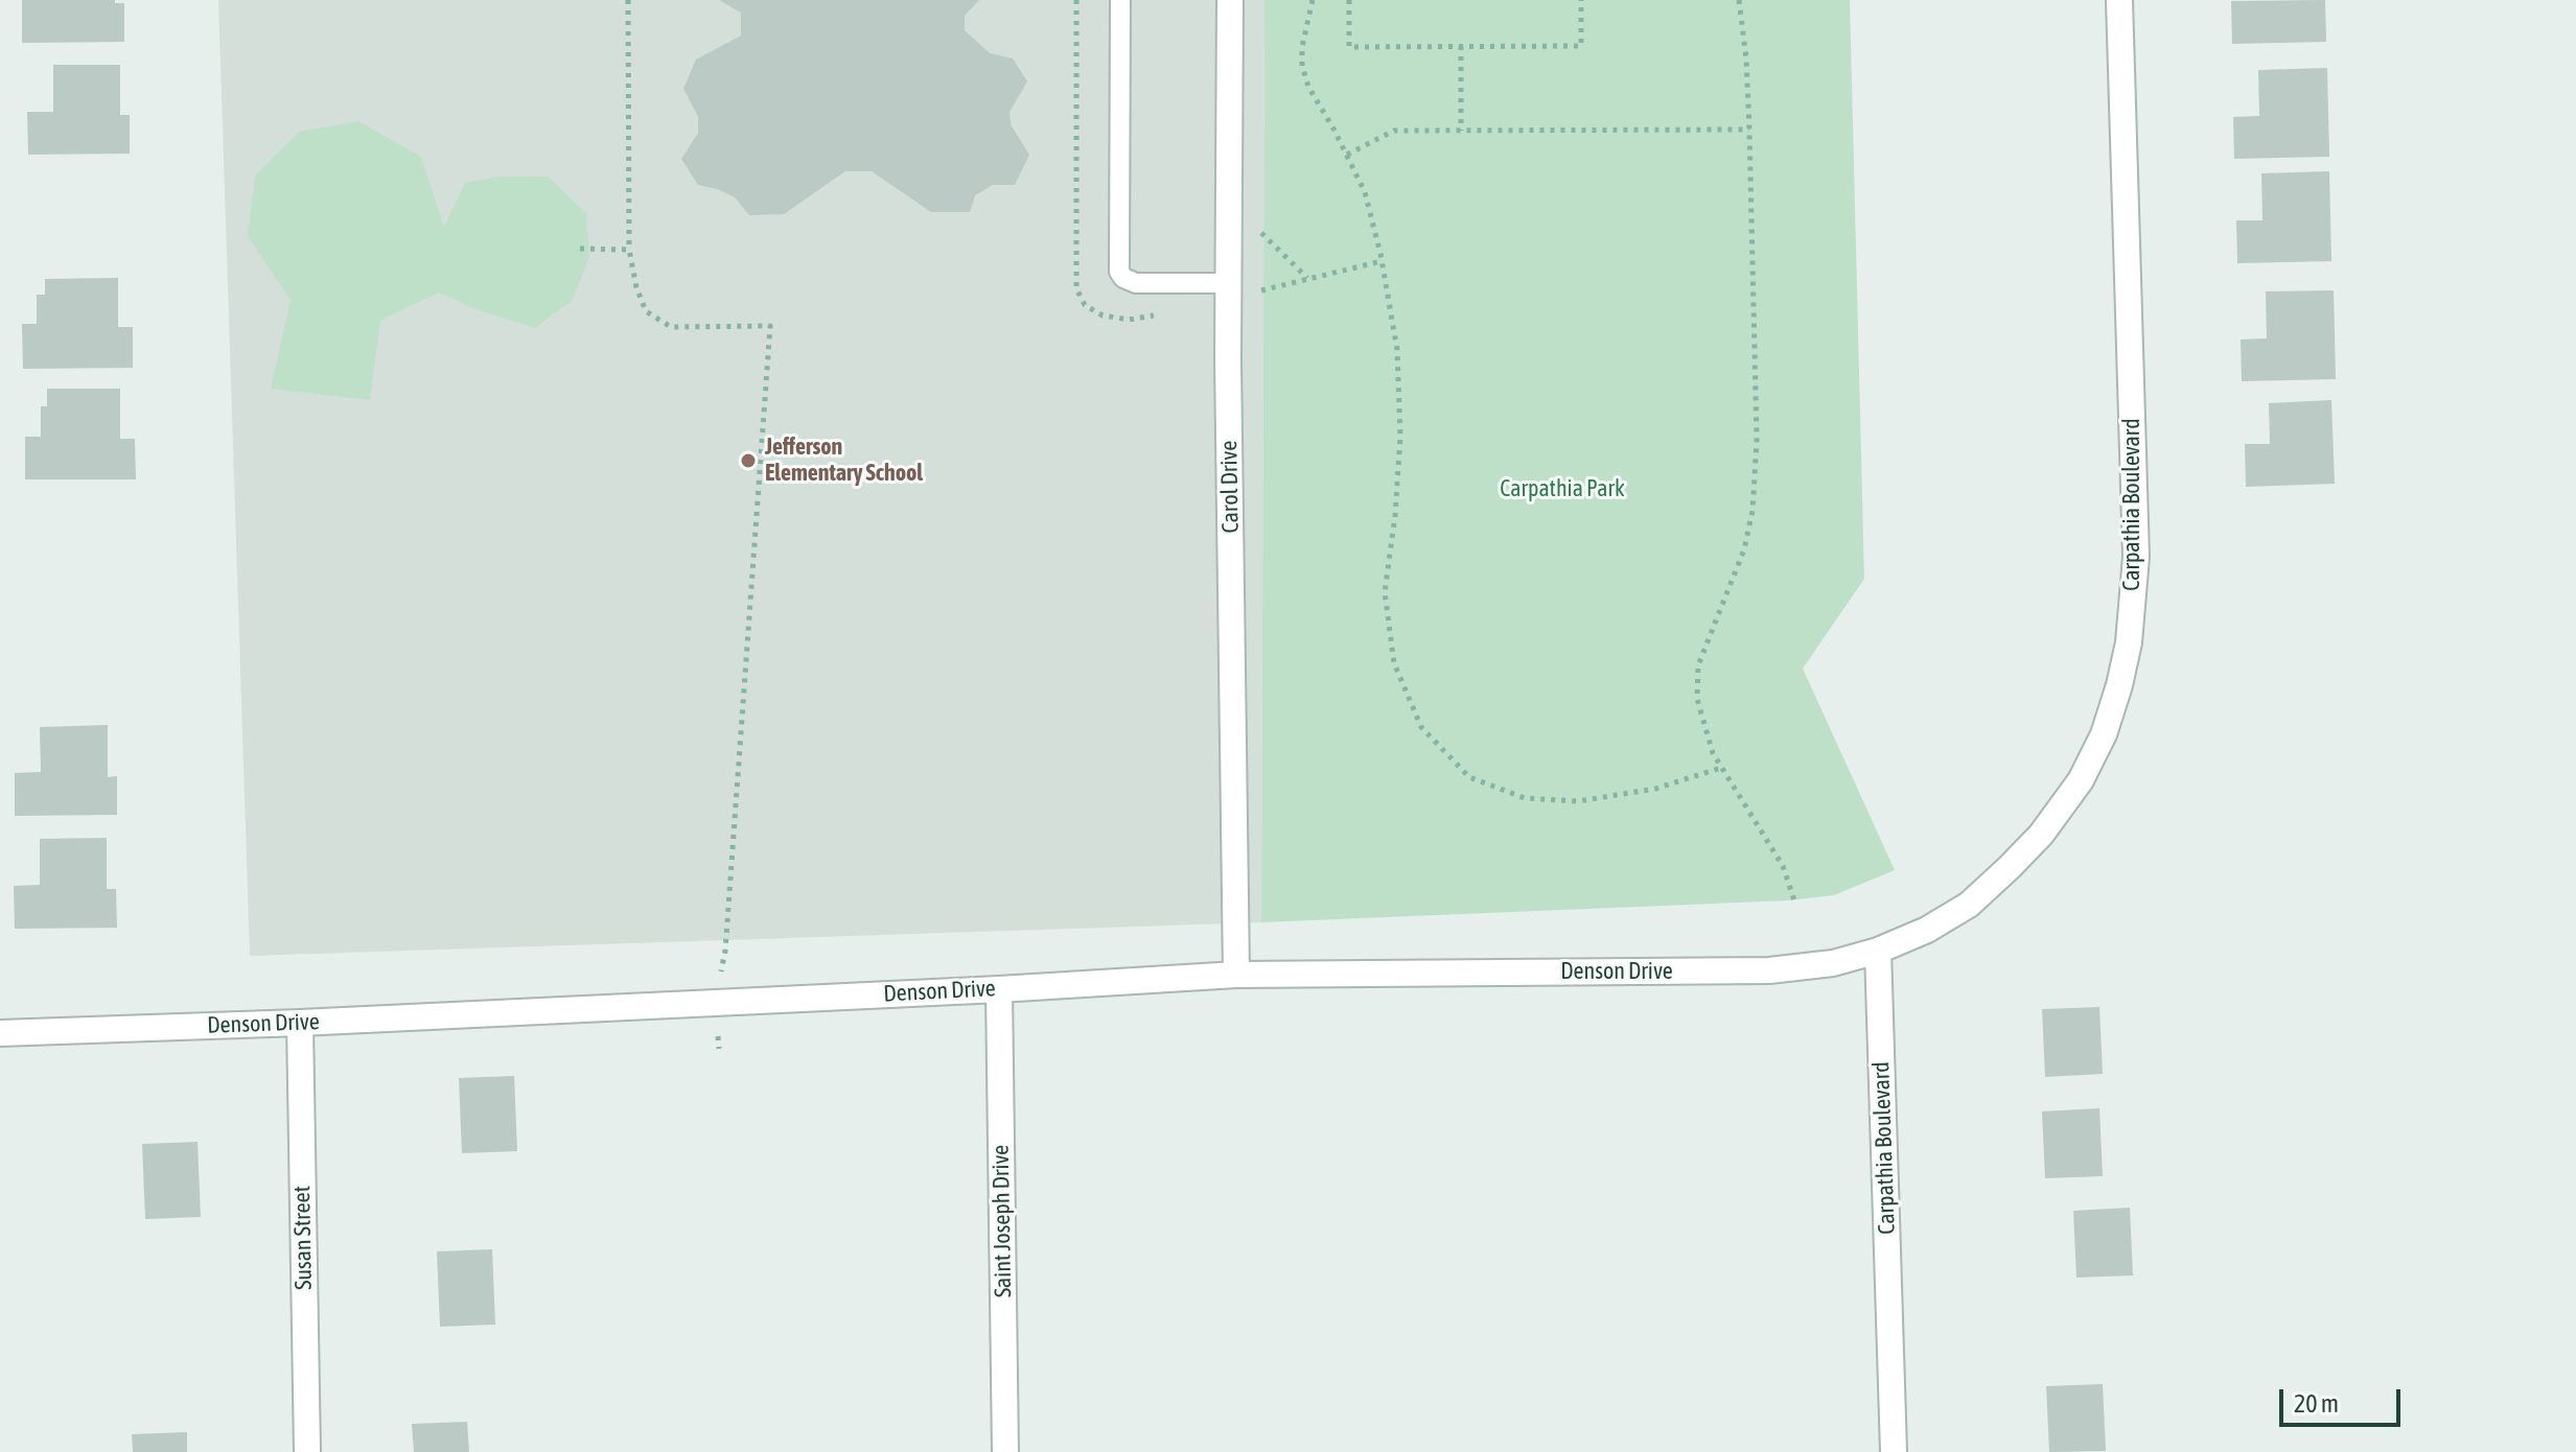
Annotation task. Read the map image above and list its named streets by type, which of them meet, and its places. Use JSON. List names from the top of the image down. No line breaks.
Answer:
{"streets":{"street":["Carol Drive","Carpathia Boulevard","Denson Drive","Saint Joseph Drive","Susan Street"]},"crossings":[["Carol Drive","Denson Drive"],["Carpathia Boulevard","Denson Drive"],["Denson Drive","Saint Joseph Drive"],["Denson Drive","Susan Street"]],"parks":["Carpathia Park"],"places":["Jefferson Elementary School"],"scale_bar":"20 m"}
